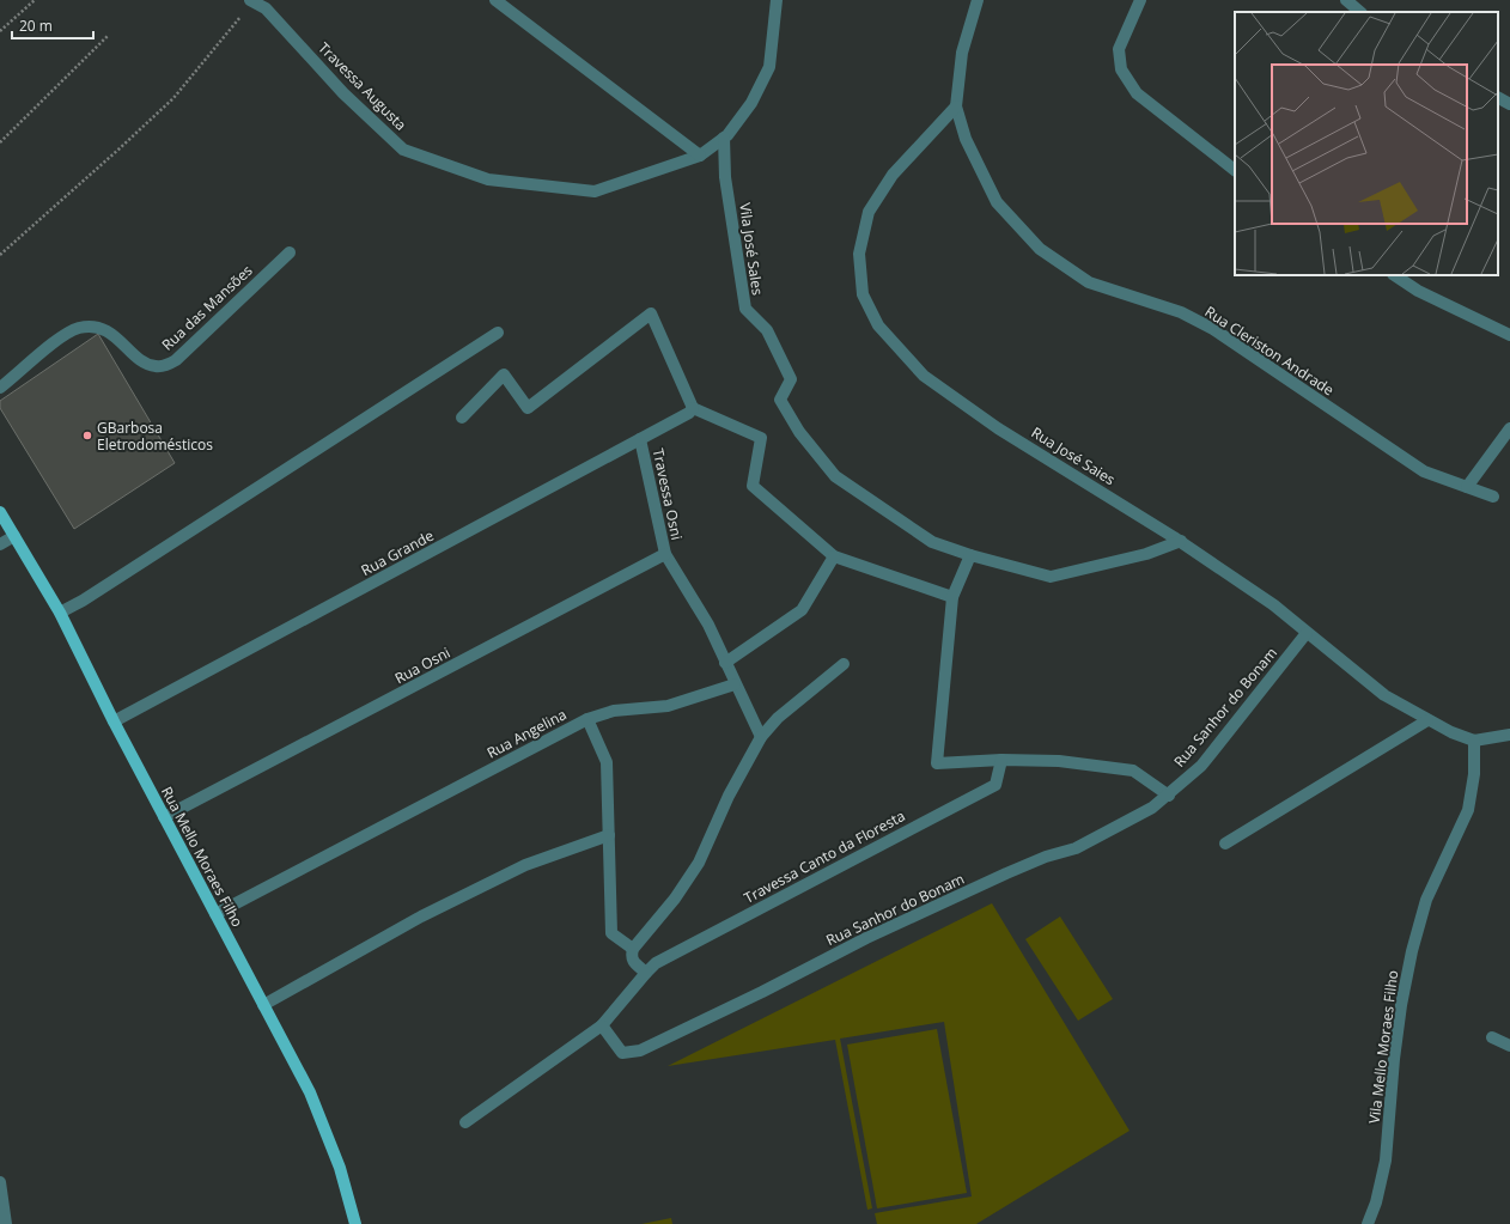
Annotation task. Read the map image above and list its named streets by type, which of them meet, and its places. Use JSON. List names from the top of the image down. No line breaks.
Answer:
{"streets":{"main road":["Rua Mello Moraes Filho"],"street":["Travessa Augusta","Vila José Sales","Rua das Mansões","Rua Cleriston Andrade","Rua José Saies","Travessa Osni","Rua Grande","Rua Osni","Rua Sanhor do Bonam","Rua Angelina","Travessa Canto da Floresta","Vila Mello Moraes Filho"]},"crossings":[["Travessa Augusta","Vila José Sales"],["Rua Cleriston Andrade","Rua José Saies"],["Rua José Saies","Rua Sanhor do Bonam"],["Rua José Saies","Vila Mello Moraes Filho"],["Travessa Osni","Rua Grande"],["Travessa Osni","Rua Osni"],["Rua Grande","Rua Mello Moraes Filho"],["Rua Osni","Rua Mello Moraes Filho"],["Rua Sanhor do Bonam","Travessa Canto da Floresta"],["Rua Angelina","Rua Mello Moraes Filho"]],"places":["GBarbosa Eletrodomésticos"],"scale_bar":"20 m"}
